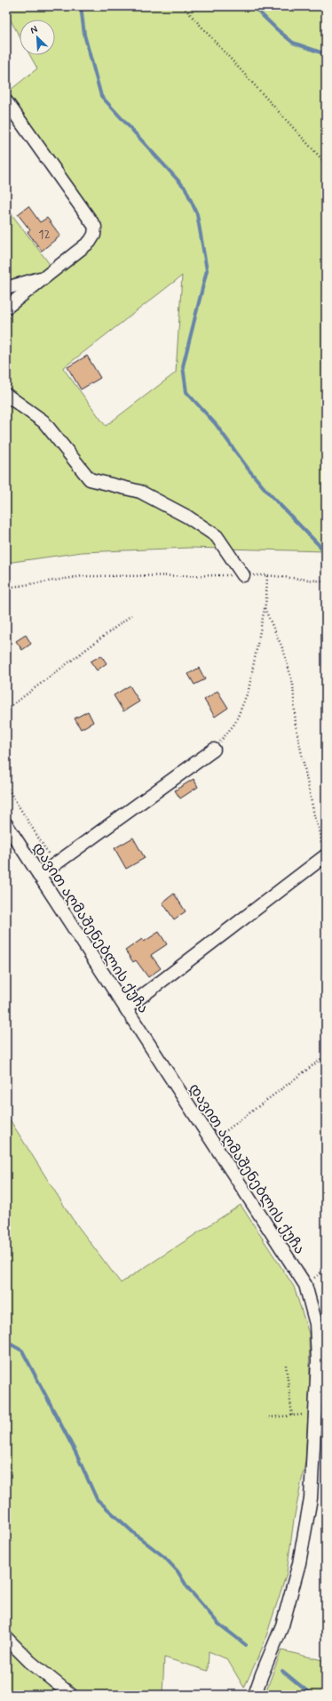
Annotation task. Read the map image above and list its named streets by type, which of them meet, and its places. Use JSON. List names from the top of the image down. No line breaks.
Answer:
{"streets":{"street":["დავით აღმაშენებლის ქუჩა"]},"house_numbers":["12"],"north":"top left"}
